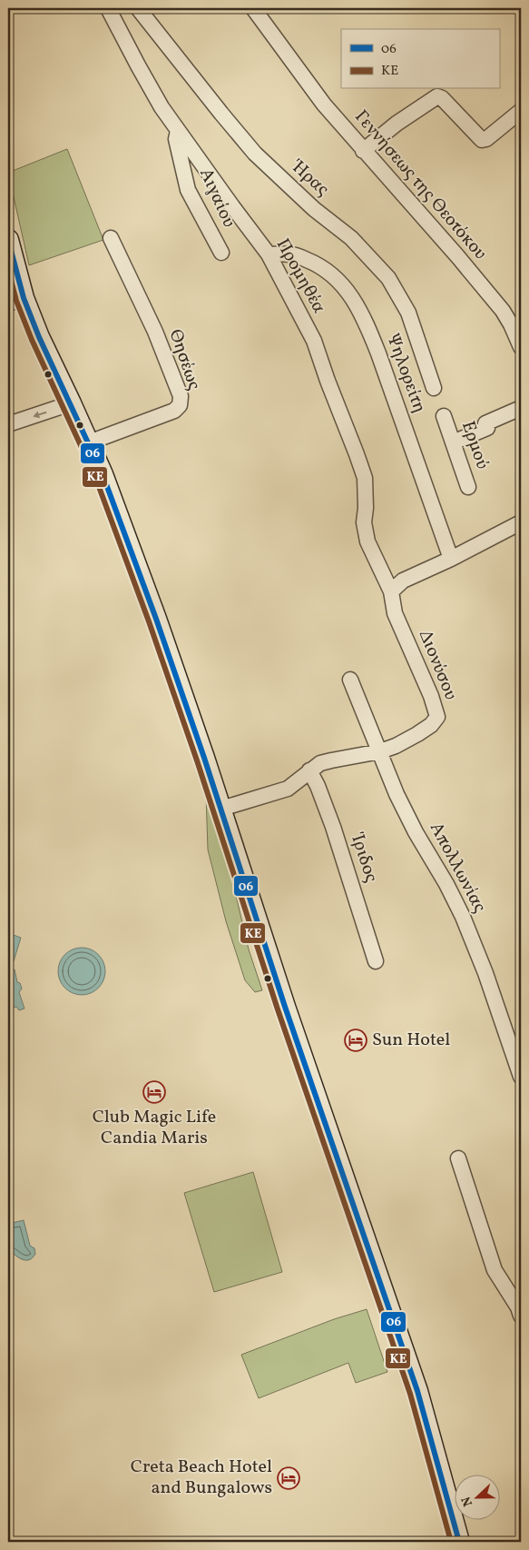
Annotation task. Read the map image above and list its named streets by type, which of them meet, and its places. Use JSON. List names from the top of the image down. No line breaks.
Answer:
{"streets":{"street":["Ήρας","Γεννήσεως της Θεοτόκου","Αιγαίου","Προμηθέα","Θησέως","Ψηλορείτη","Ερμού","Διονύσου","Ίριδος","Απολλωνίας"]},"crossings":[["Αιγαίου","Προμηθέα"],["Προμηθέα","Ψηλορείτη"],["Προμηθέα","Διονύσου"],["Διονύσου","Ίριδος"],["Διονύσου","Απολλωνίας"]],"places":{"hotel":["Sun Hotel","Club Magic Life Candia Maris","Creta Beach Hotel and Bungalows"]},"lines":["transit line 06","transit line KE"],"legend":["06","KE"],"north":"left"}
